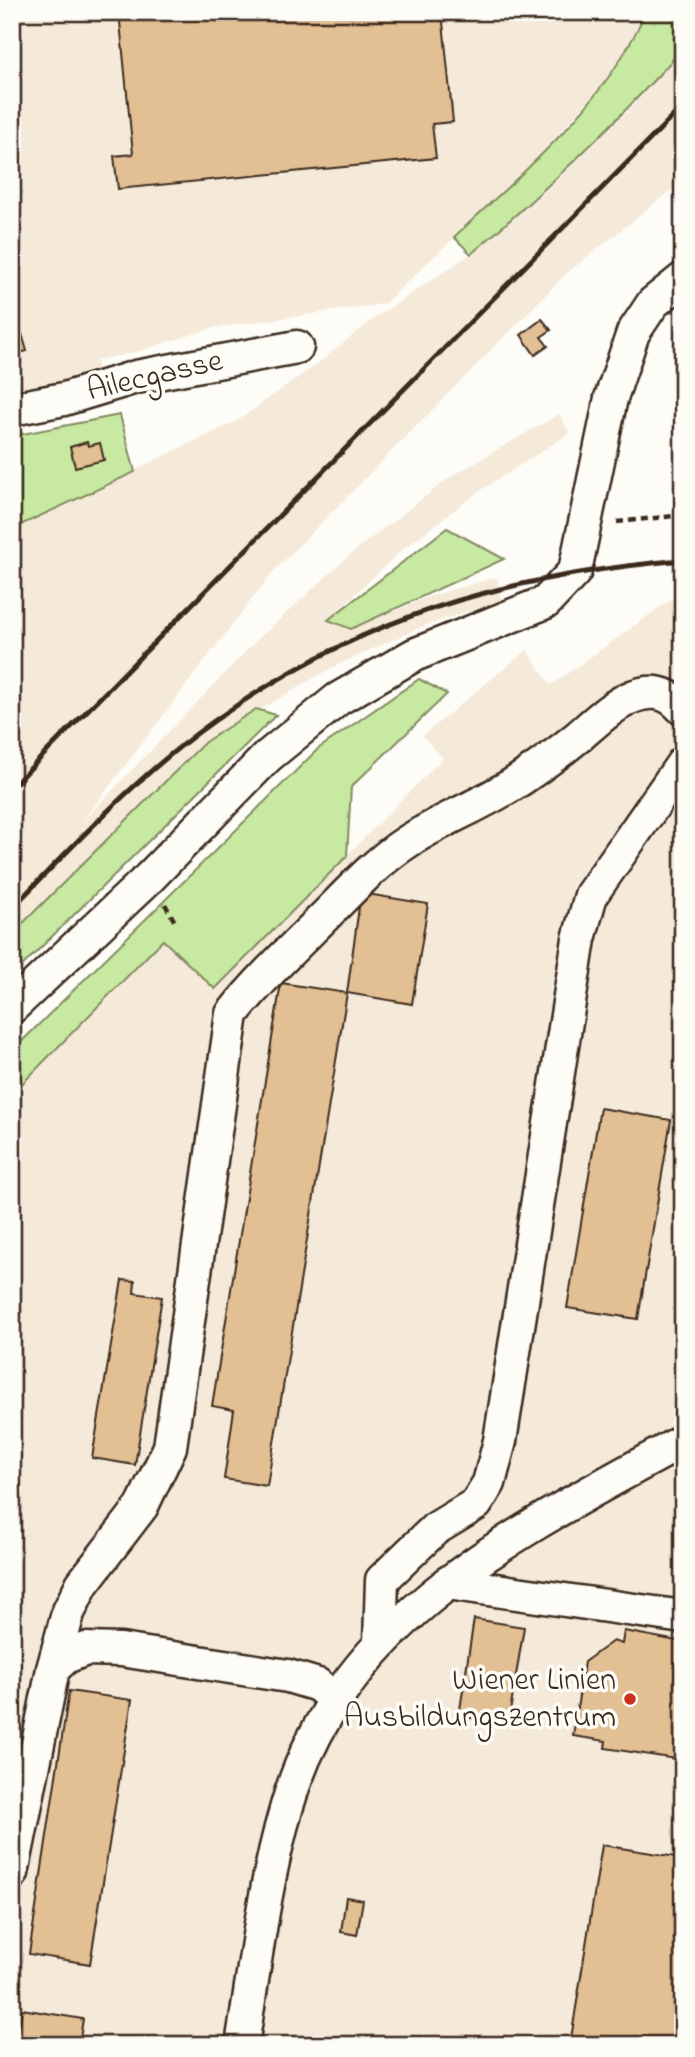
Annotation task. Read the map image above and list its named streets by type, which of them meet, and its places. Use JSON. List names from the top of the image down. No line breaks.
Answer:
{"streets":{"street":["Ailecgasse"]},"places":["Wiener Linien Ausbildungszentrum"]}
